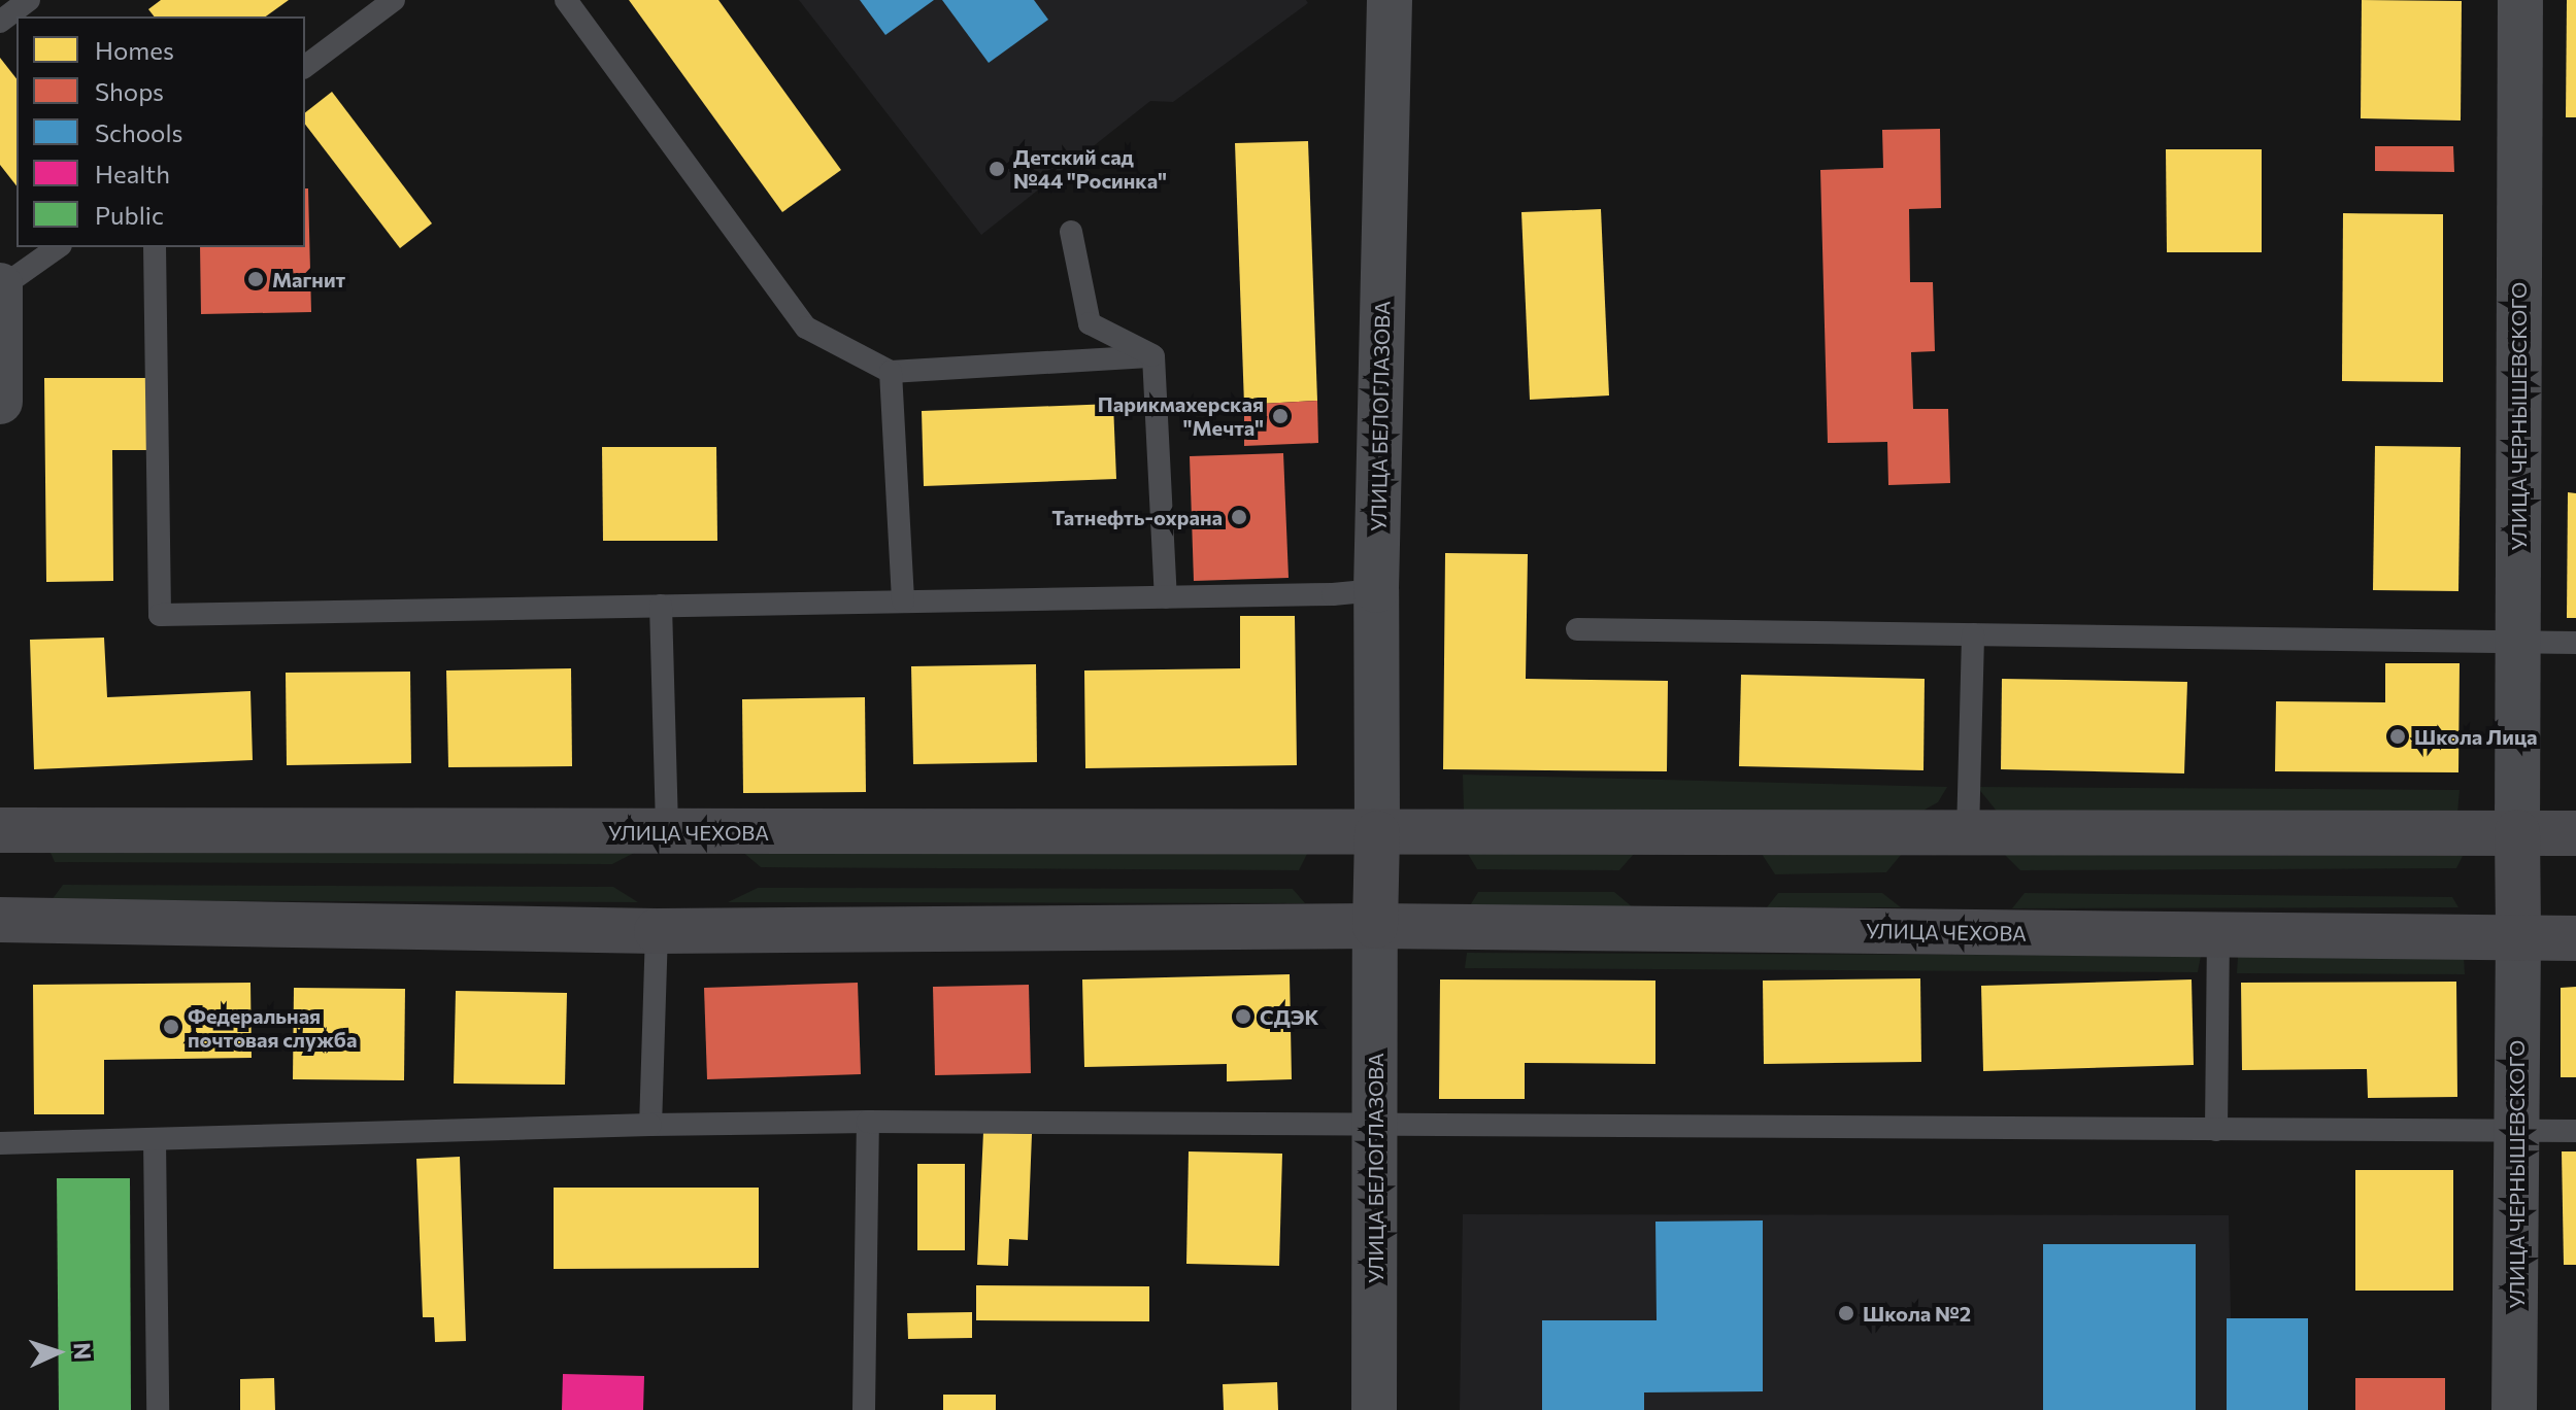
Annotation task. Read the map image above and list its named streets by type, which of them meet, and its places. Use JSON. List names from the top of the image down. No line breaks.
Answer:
{"streets":{"main road":["УЛИЦА ЧЕХОВА"],"street":["УЛИЦА БЕЛОГЛАЗОВА","УЛИЦА ЧЕРНЫШЕВСКОГО"]},"crossings":[["УЛИЦА БЕЛОГЛАЗОВА","УЛИЦА ЧЕХОВА"],["УЛИЦА ЧЕРНЫШЕВСКОГО","УЛИЦА ЧЕХОВА"]],"places":["Детский сад №44 \"Росинка\"","Магнит","Парикмахерская \"Мечта\"","Татнефть-охрана","Школа Лица","СДЭК","Федеральная почтовая служба","Школа №2"],"legend":["Homes","Shops","Schools","Health","Public"],"north":"right"}
